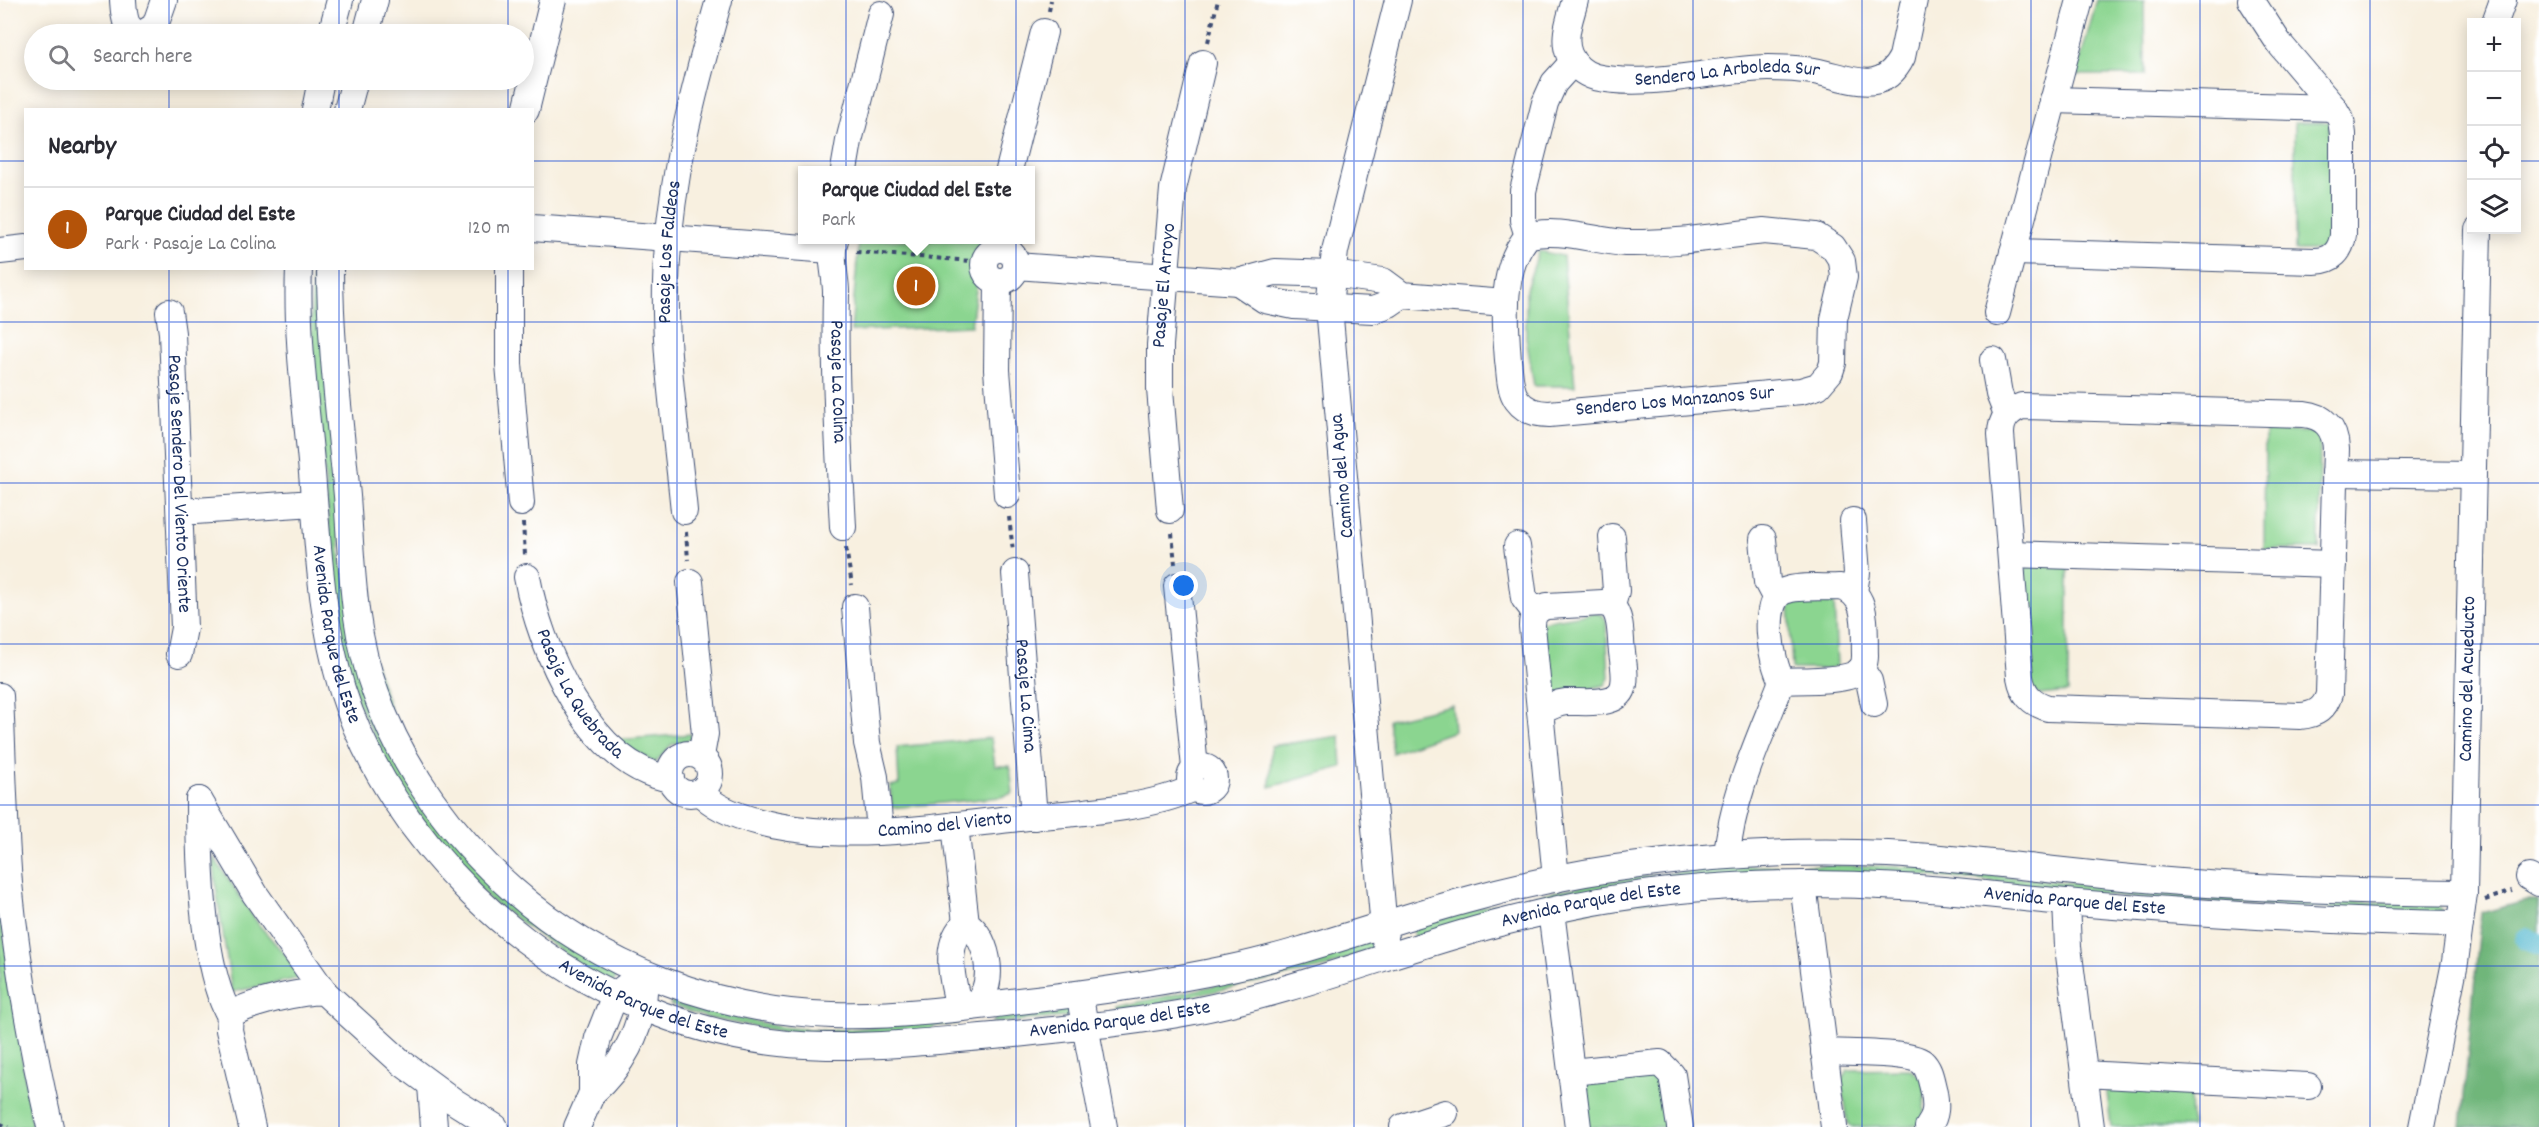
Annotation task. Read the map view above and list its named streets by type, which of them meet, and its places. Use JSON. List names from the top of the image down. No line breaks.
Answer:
{"streets":{"street":["Sendero La Arboleda Sur","Pasaje Los Faldeos","Pasaje El Arroyo","Pasaje La Colina","Sendero Los Manzanos Sur","Camino del Agua","Pasaje Sendero Del Viento Oriente","Avenida Parque del Este","Camino del Acueducto","Pasaje La Quebrada","Pasaje La Cima","Camino del Viento"]},"crossings":[["Camino del Agua","Avenida Parque del Este"],["Avenida Parque del Este","Camino del Acueducto"],["Pasaje La Quebrada","Camino del Viento"],["Pasaje La Cima","Camino del Viento"]],"page":{"map_buttons":["+","−"],"search":"Search here","heading":"Nearby","popup":["Parque Ciudad del Este","Park"],"list":[{"mark":"1","name":"Parque Ciudad del Este","note":"Park · Pasaje La Colina","value":"120 m"}],"pins":"1"}}
